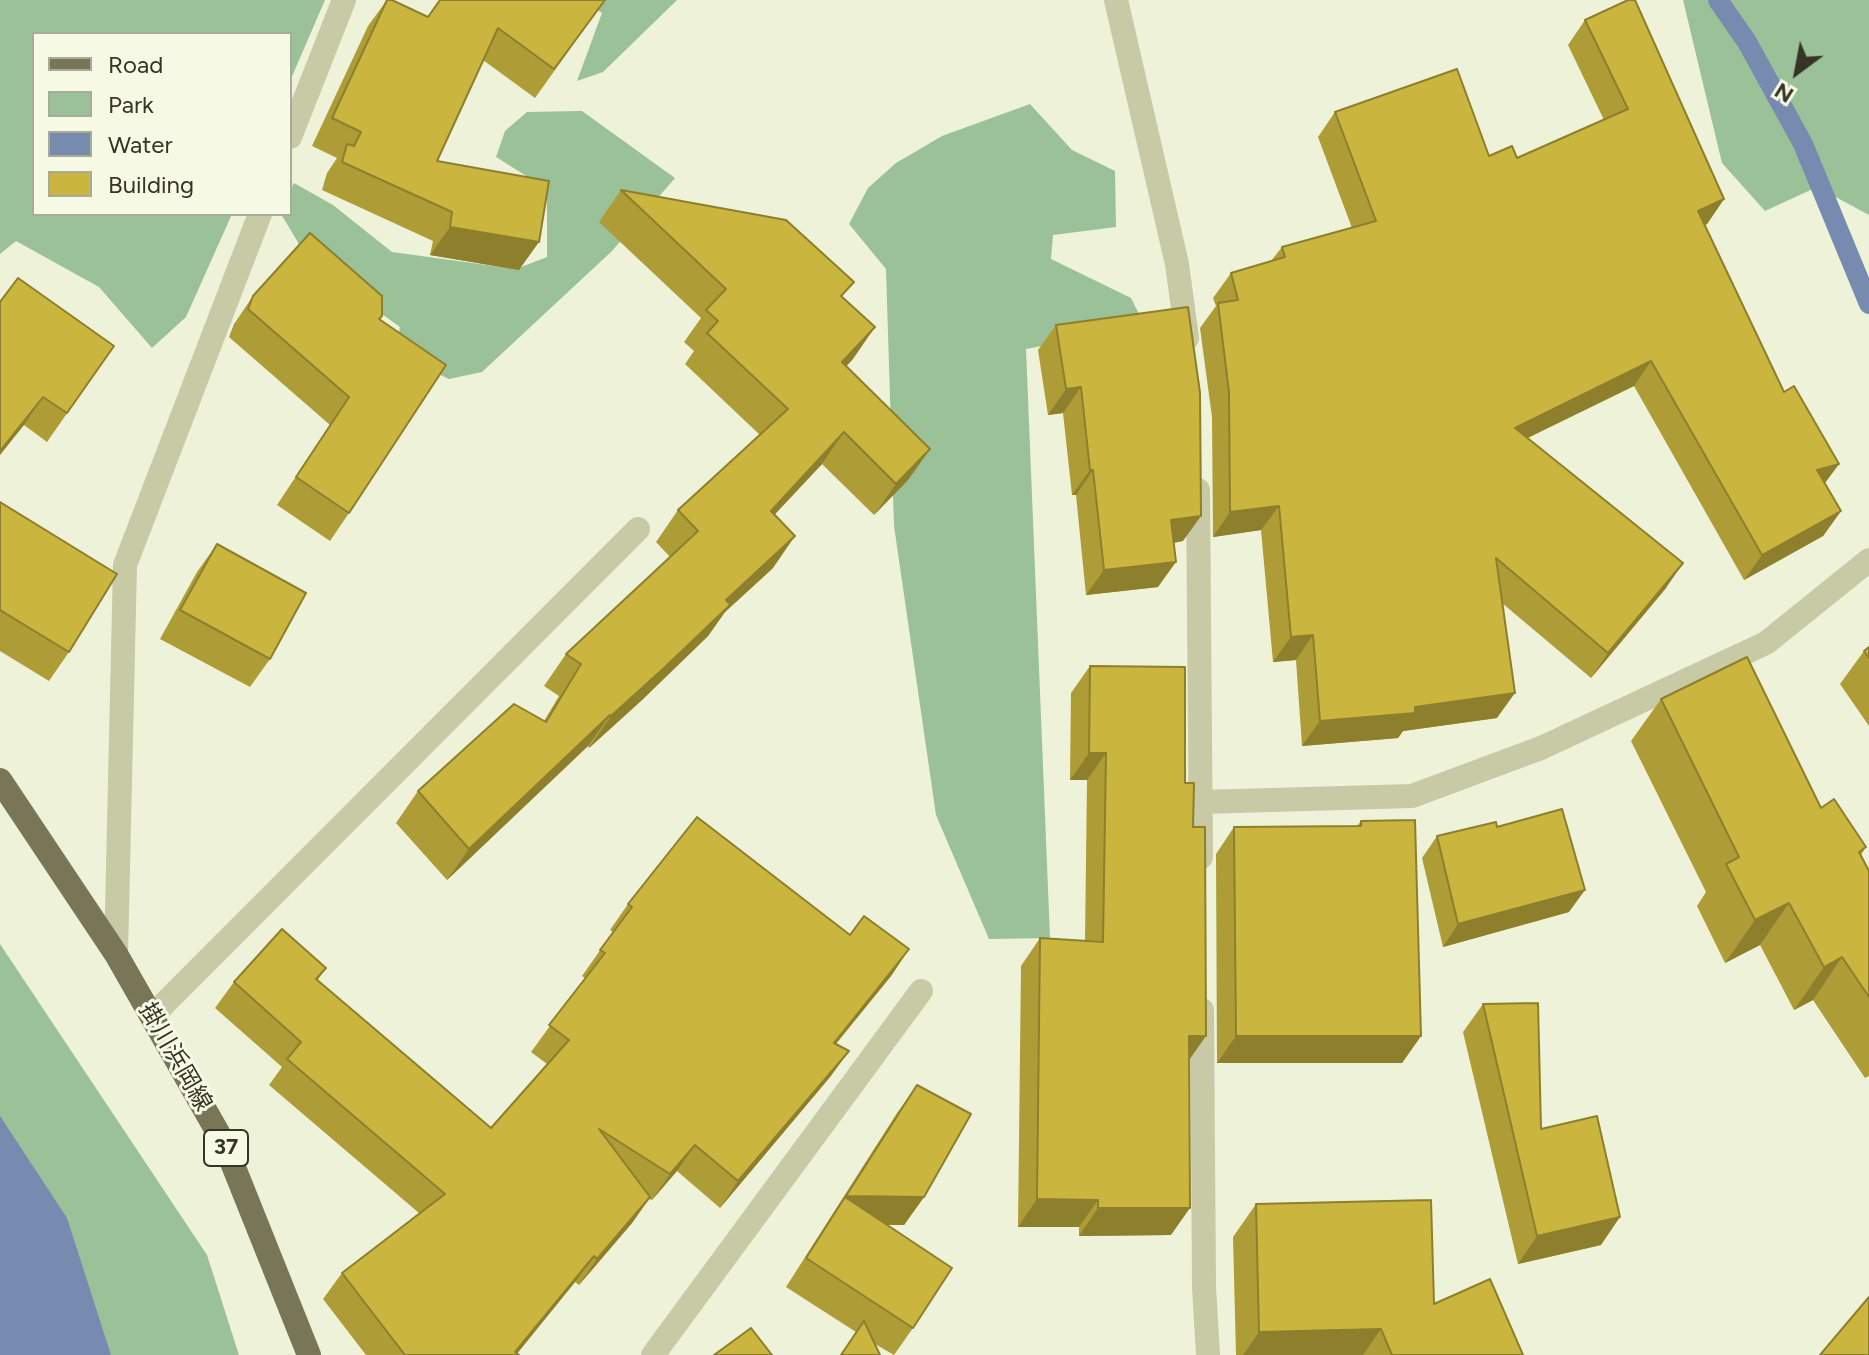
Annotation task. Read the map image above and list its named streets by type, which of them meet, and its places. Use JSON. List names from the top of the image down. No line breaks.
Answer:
{"streets":{"main road":["掛川浜岡線","37"]},"legend":["Road","Park","Water","Building"],"north":"bottom left"}
